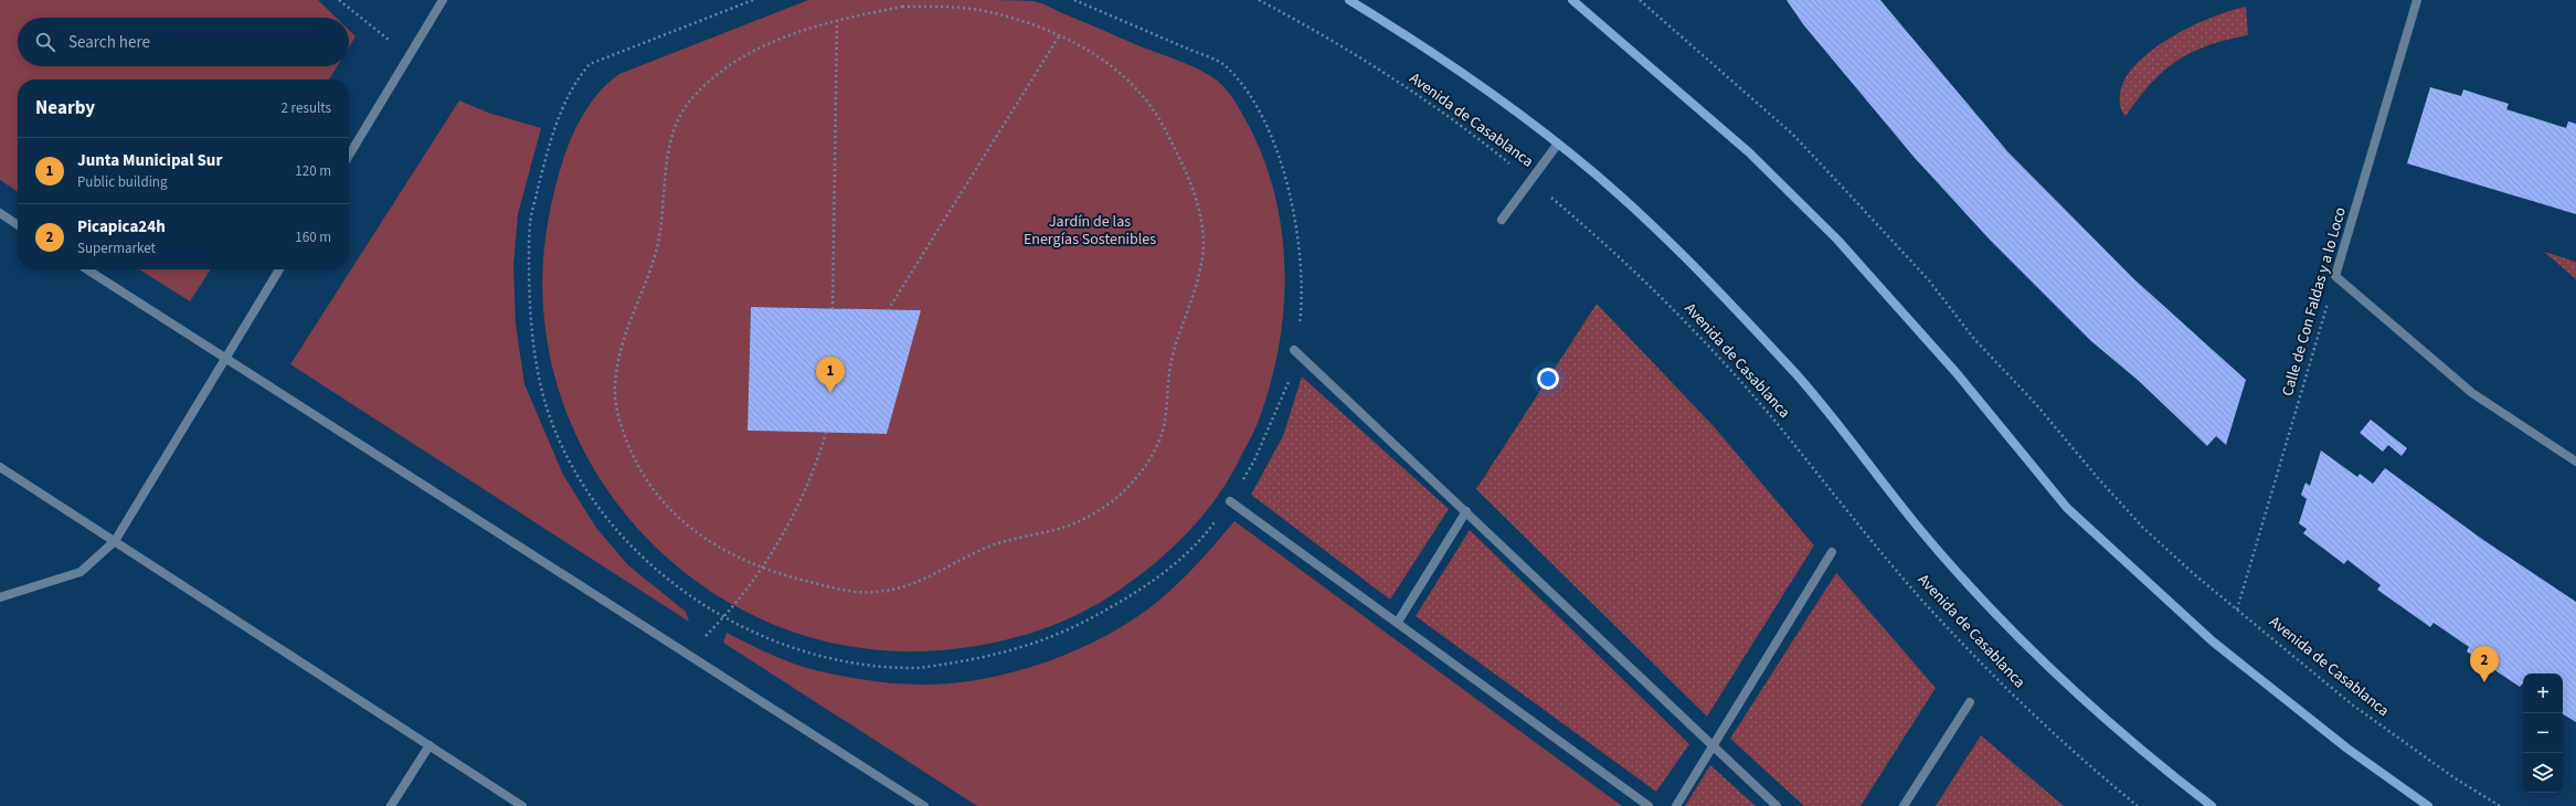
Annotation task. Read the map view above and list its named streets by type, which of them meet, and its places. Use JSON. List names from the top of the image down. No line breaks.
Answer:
{"streets":{"main road":["Avenida de Casablanca"],"street":["Calle de Con Faldas y a lo Loco"]},"crossings":[["Avenida de Casablanca","Calle de Con Faldas y a lo Loco"]],"parks":["Jardín de las Energías Sostenibles"],"page":{"search":"Search here","heading":["Nearby","2 results"],"list":[{"mark":"1","name":"Junta Municipal Sur","note":"Public building","value":"120 m"},{"mark":"2","name":"Picapica24h","note":"Supermarket","value":"160 m"}],"pins":["1","2"],"map_buttons":["+","−"]}}
